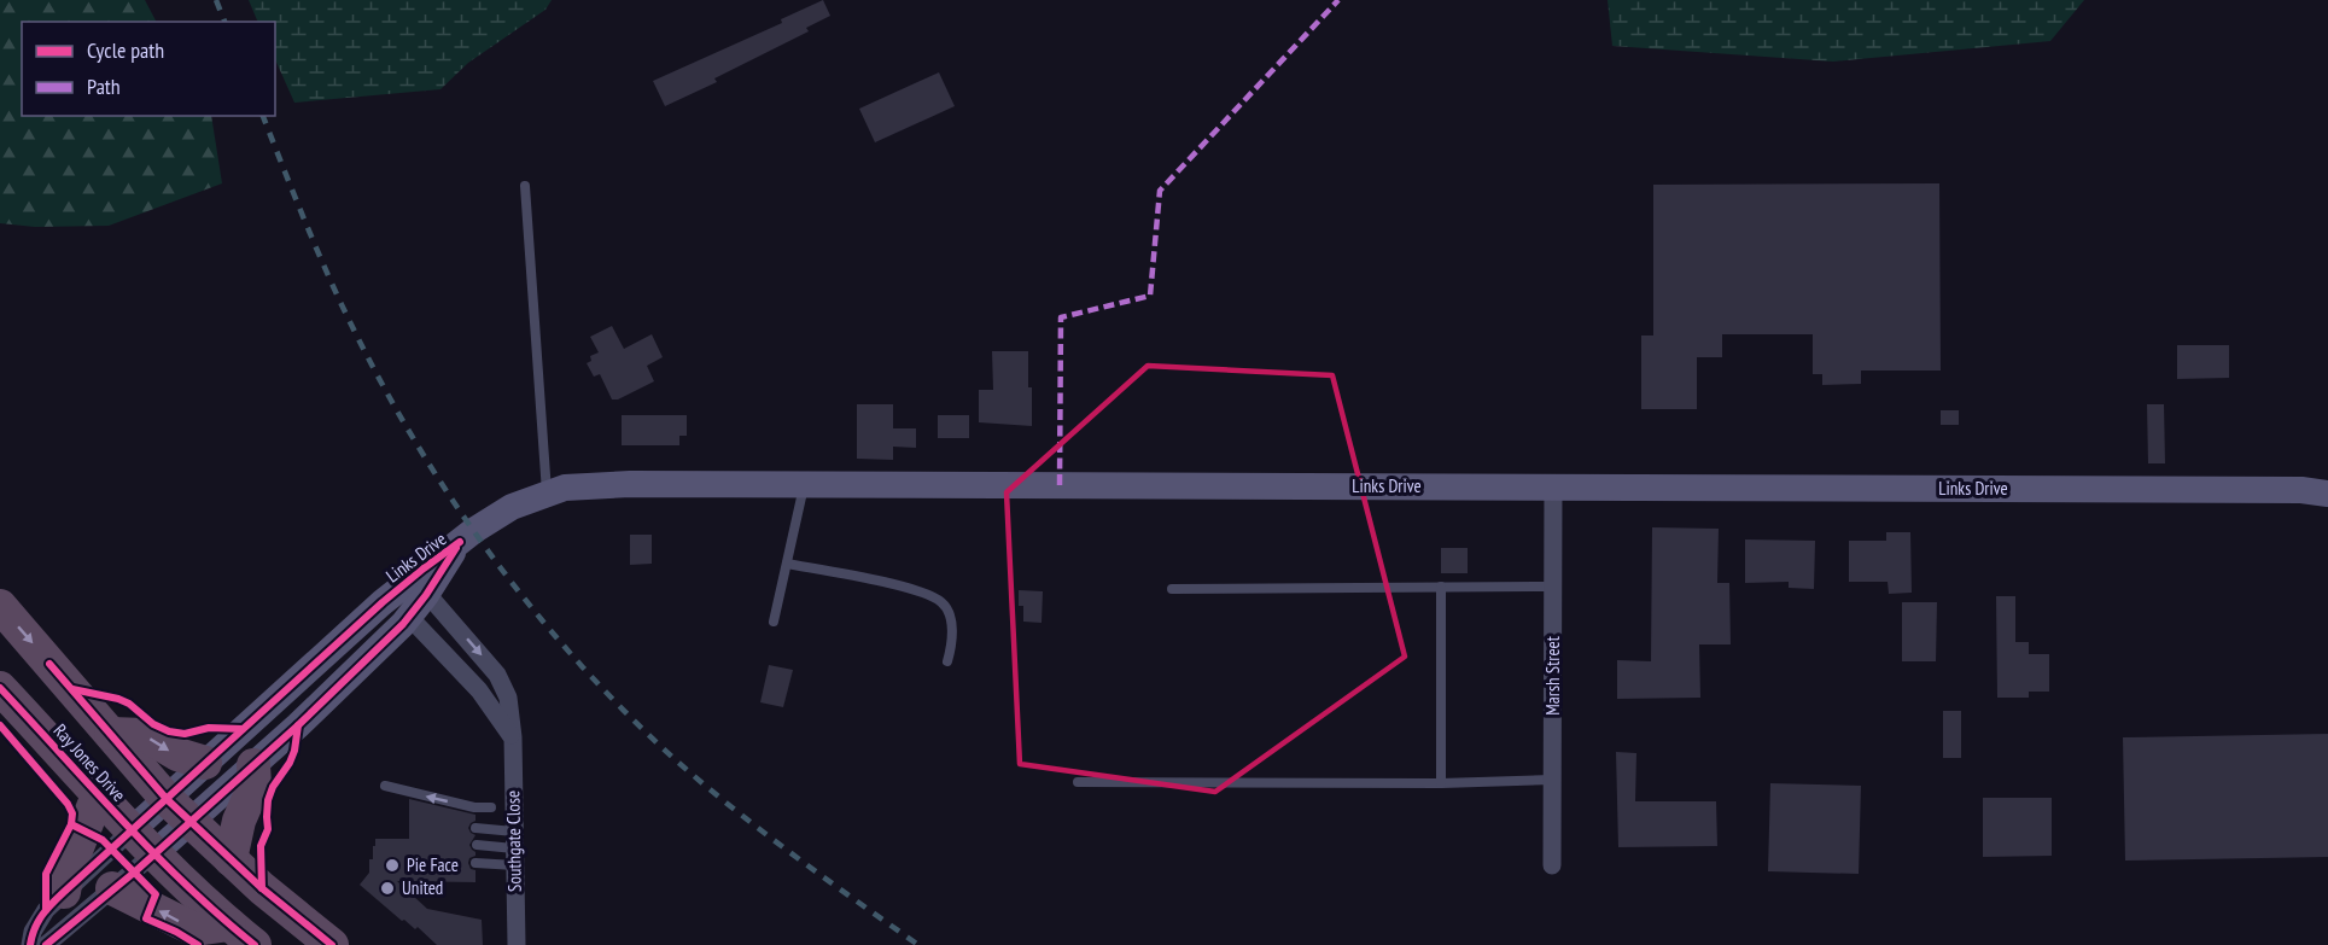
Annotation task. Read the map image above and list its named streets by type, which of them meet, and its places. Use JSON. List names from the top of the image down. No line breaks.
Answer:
{"streets":{"highway":["Ray Jones Drive"],"street":["Links Drive","Marsh Street","Southgate Close"]},"crossings":[["Links Drive","Marsh Street"],["Links Drive","Ray Jones Drive"],["Links Drive","Southgate Close"]],"places":["Pie Face","United"],"legend":["Cycle path","Path"]}
